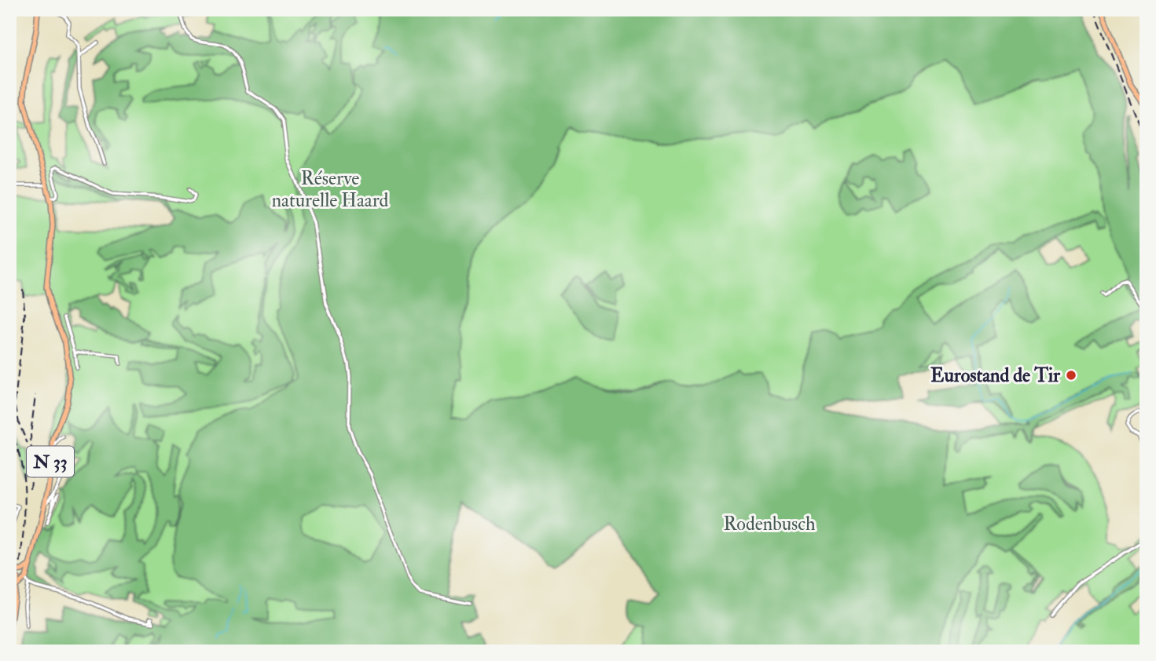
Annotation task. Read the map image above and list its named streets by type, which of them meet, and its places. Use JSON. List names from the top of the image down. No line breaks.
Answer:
{"streets":{"main road":["N 33"]},"parks":["Réserve naturelle Haard","Rodenbusch"],"places":["Eurostand de Tir"]}
